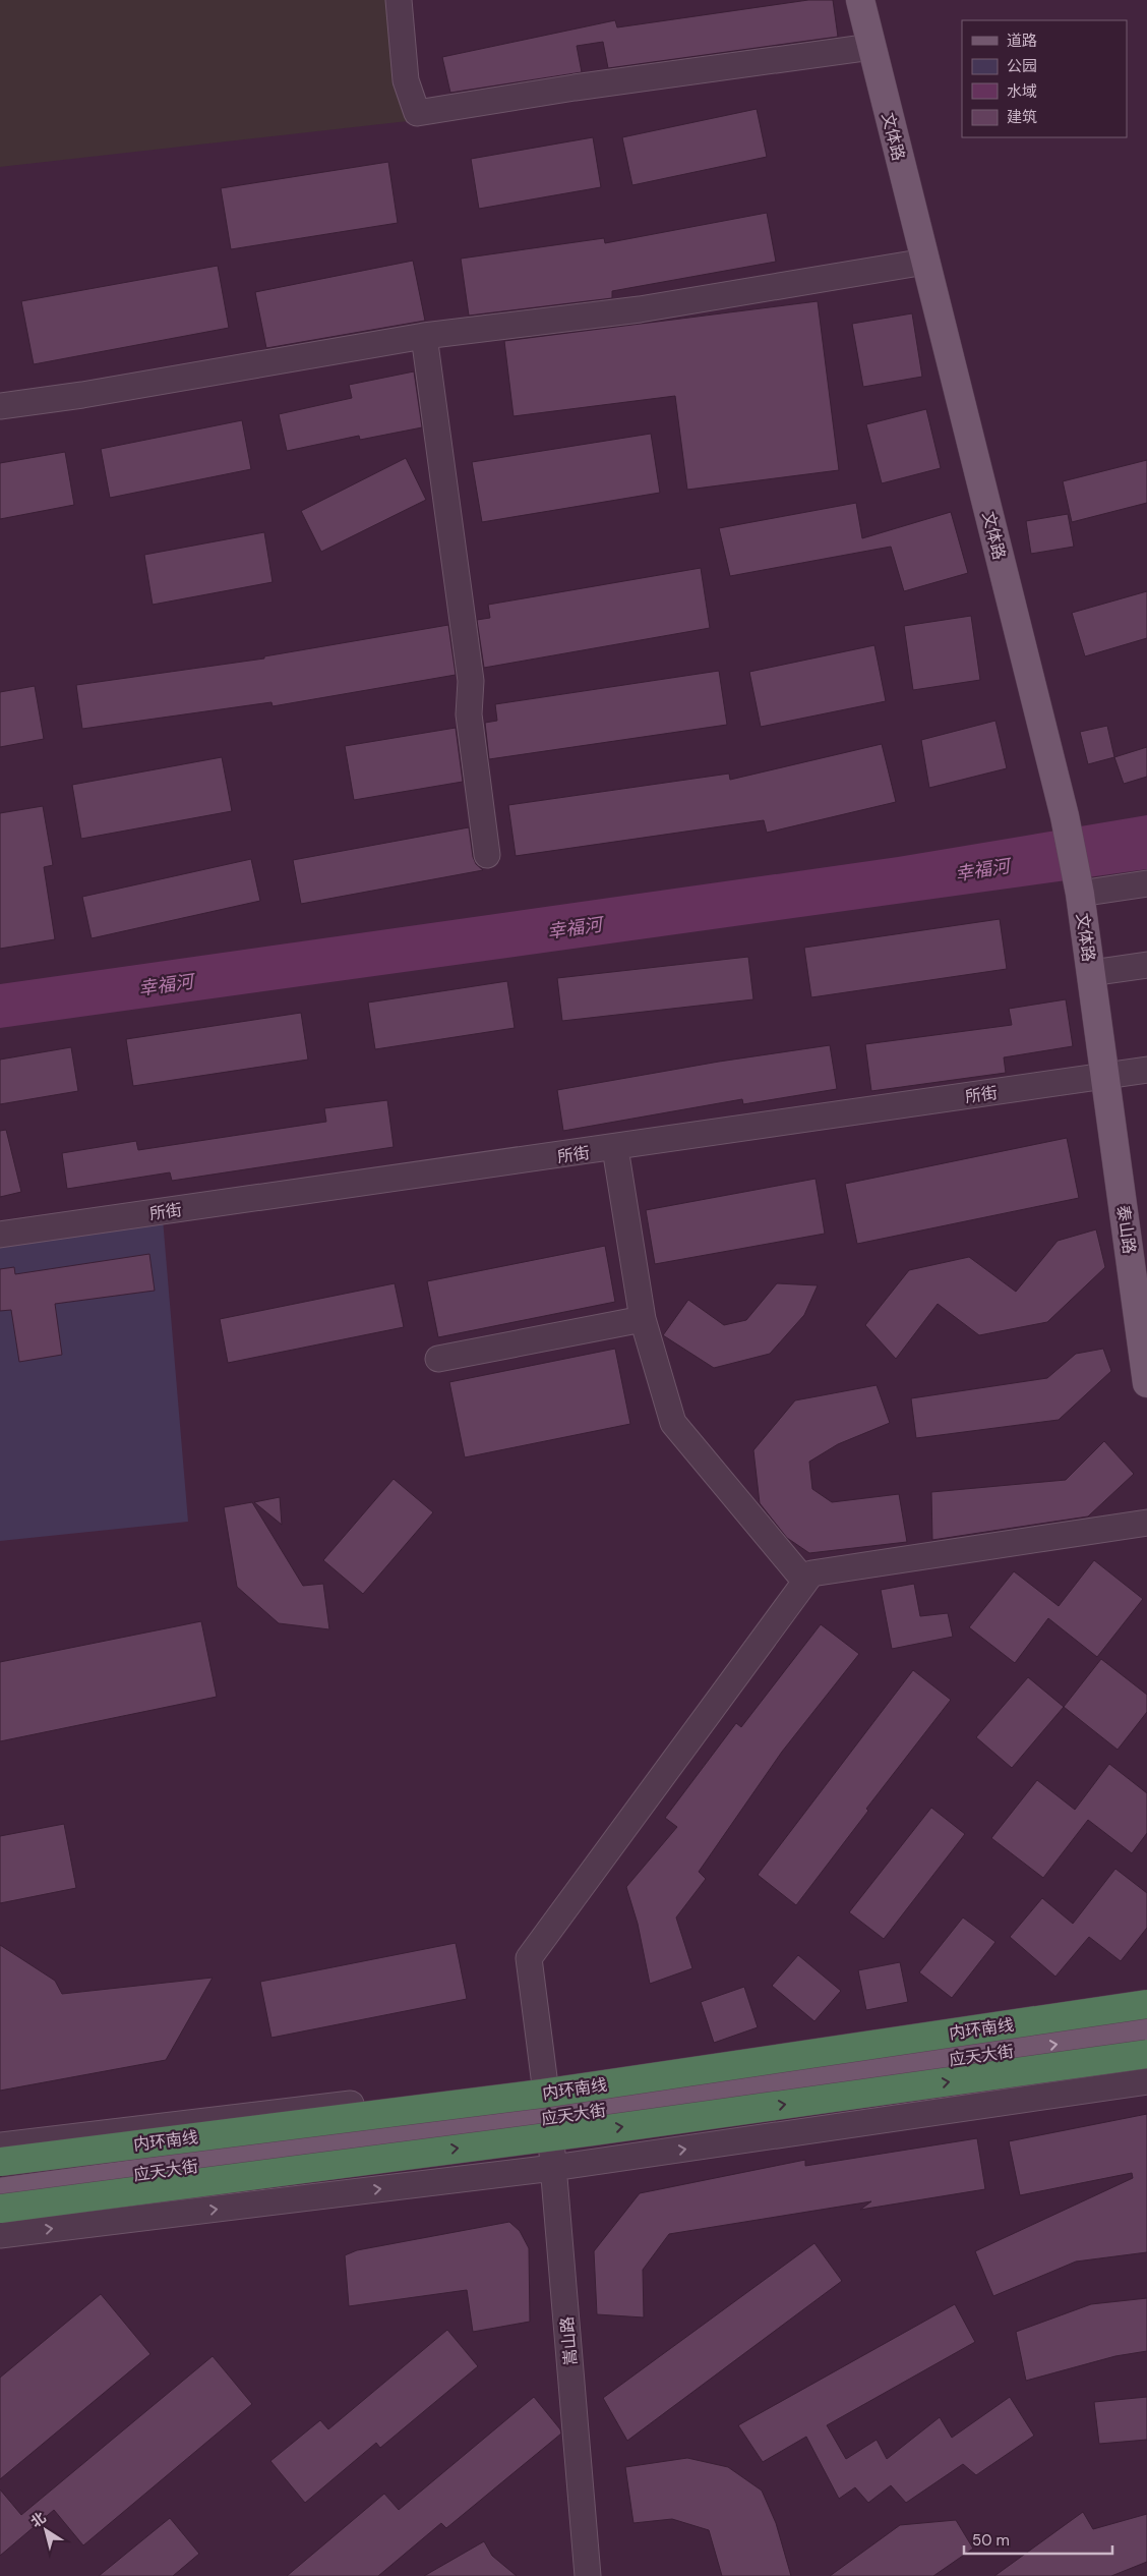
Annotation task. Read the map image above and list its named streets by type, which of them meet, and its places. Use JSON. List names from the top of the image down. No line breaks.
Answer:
{"streets":{"highway":["内环南线"],"main road":["文体路","泰山路","应天大街"],"street":["所街","嵩山路"]},"crossings":[["文体路","所街"],["文体路","泰山路"],["所街","泰山路"],["应天大街","嵩山路"]],"water":["幸福河"],"legend":["道路","公园","水域","建筑"],"scale_bar":"50 m","north":"top left"}
